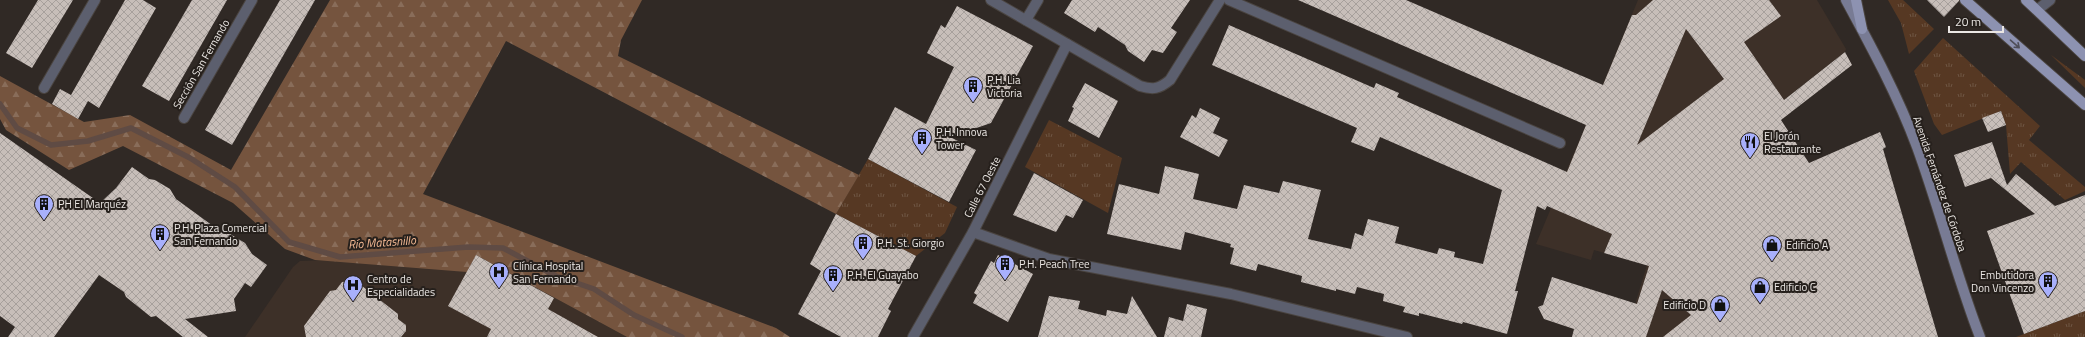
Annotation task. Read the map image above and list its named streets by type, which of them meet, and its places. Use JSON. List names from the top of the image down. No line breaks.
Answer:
{"streets":{"main road":["Avenida Fernández de Córdoba"],"street":["Sección San Fernando","Calle 67 Oeste"]},"water":["Río Matasnillo"],"places":{"building":["P.H. Lia Victoria","P.H. Innova Tower","PH El Marquéz","P.H. Plaza Comercial San Fernando","P.H. St. Giorgio","P.H. Peach Tree","P.H. El Guayabo","Embutidora Don Vincenzo"],"restaurant":["El Jorón Restaurante"],"shop":["Edificio A","Edificio C","Edificio D"],"hospital":["Clínica Hospital San Fernando","Centro de Especialidades"]},"scale_bar":"20 m"}
